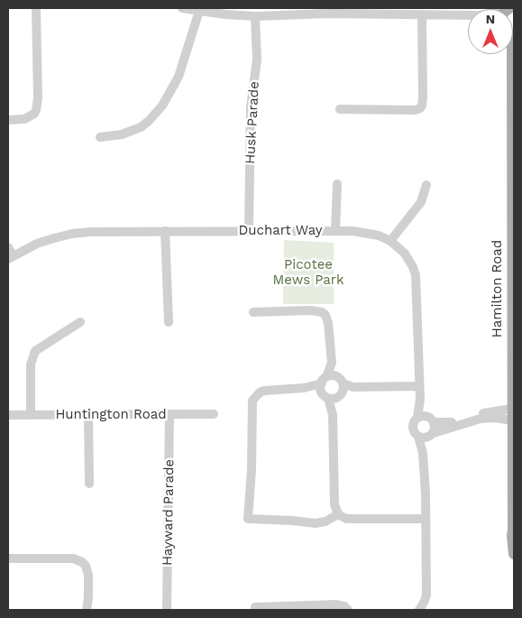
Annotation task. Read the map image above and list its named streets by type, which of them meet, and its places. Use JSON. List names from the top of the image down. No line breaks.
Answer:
{"streets":{"main road":["Hamilton Road"],"street":["Husk Parade","Duchart Way","Huntington Road","Hayward Parade"]},"crossings":[["Husk Parade","Duchart Way"],["Huntington Road","Hayward Parade"]],"parks":["Picotee Mews Park"],"north":"top"}
